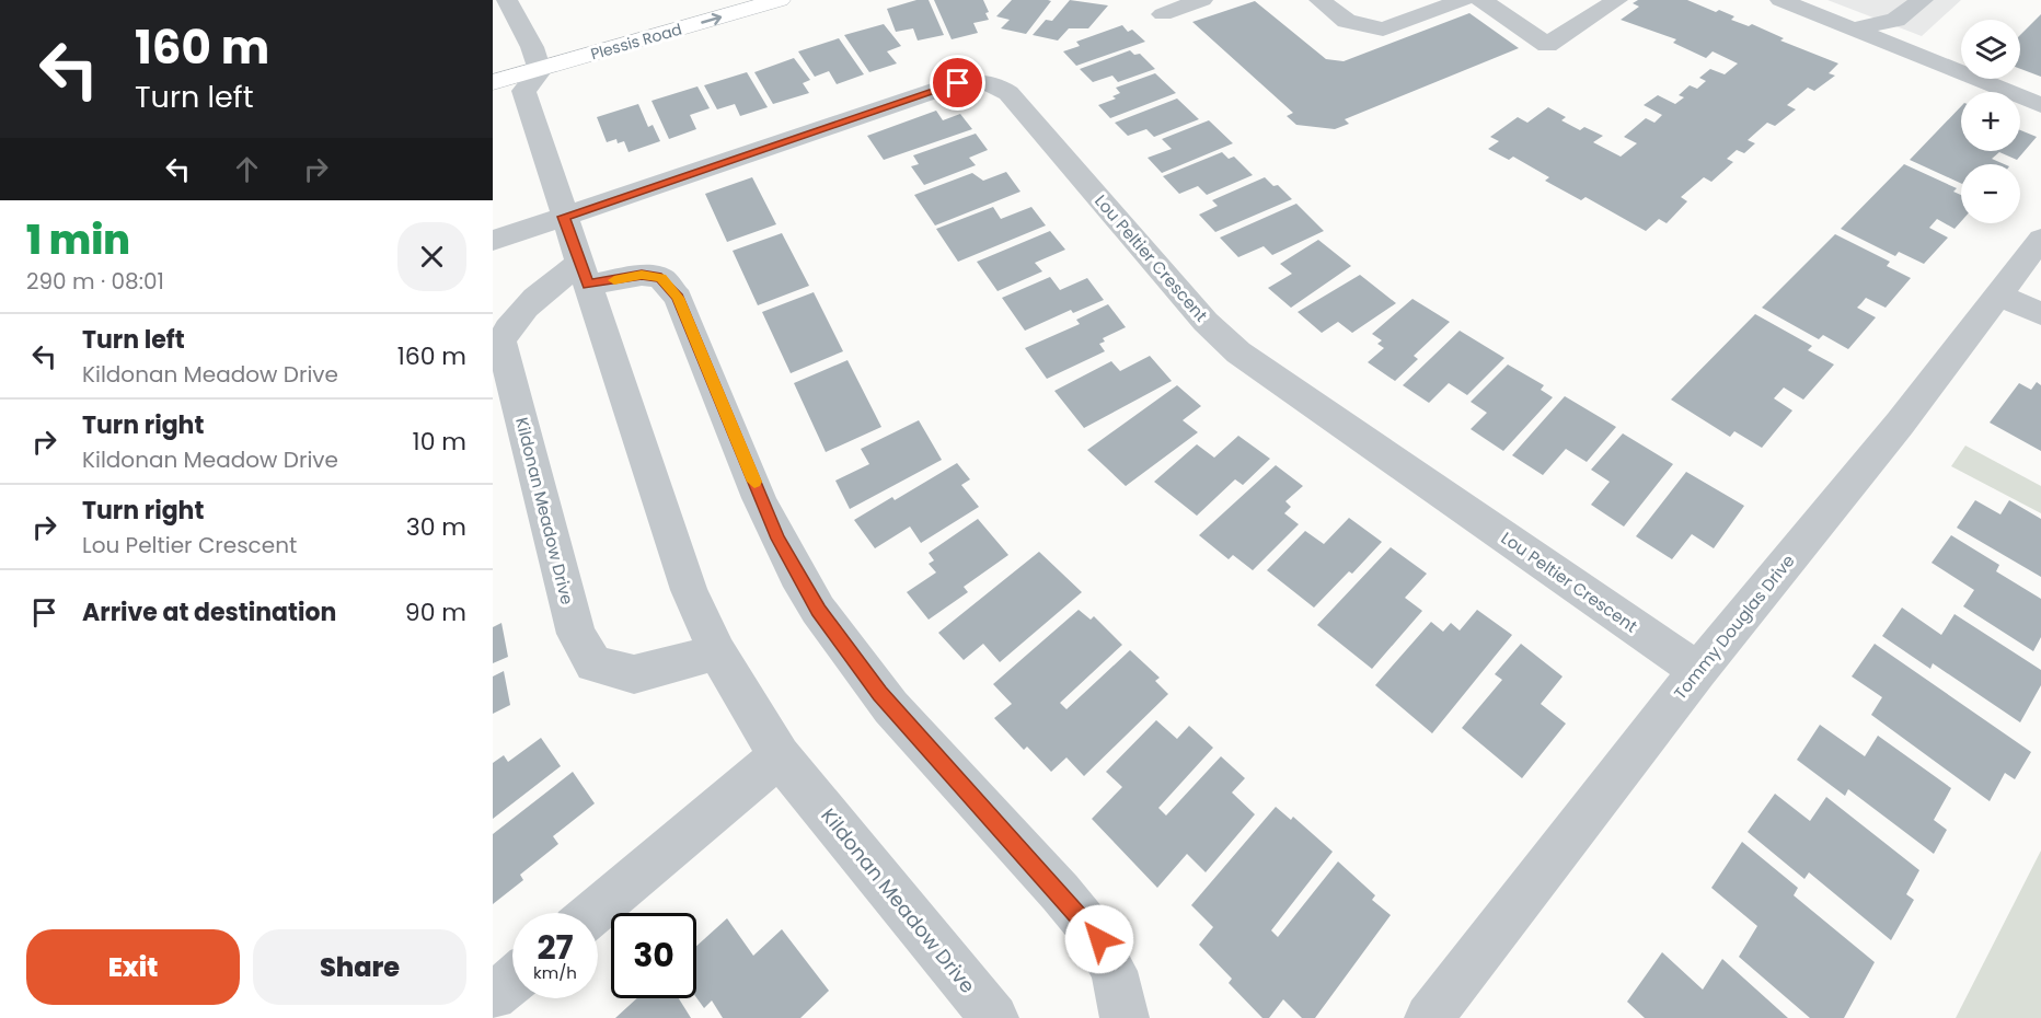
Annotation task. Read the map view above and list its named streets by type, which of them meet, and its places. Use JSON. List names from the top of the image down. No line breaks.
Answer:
{"streets":{"main road":["Plessis Road"],"street":["Lou Peltier Crescent","Kildonan Meadow Drive","Tommy Douglas Drive"]},"crossings":[["Plessis Road","Kildonan Meadow Drive"],["Lou Peltier Crescent","Kildonan Meadow Drive"],["Lou Peltier Crescent","Tommy Douglas Drive"]],"one_way":["Plessis Road"],"page":{"turn":["160 m","Turn left"],"map_buttons":["+","−"],"heading":["1 min","290 m · 08:01"],"list":[{"name":"Turn left","note":"Kildonan Meadow Drive","value":"160 m"},{"name":"Turn right","note":"Kildonan Meadow Drive","value":"10 m"},{"name":"Turn right","note":"Lou Peltier Crescent","value":"30 m"},{"name":"Arrive at destination","value":"90 m"}],"speed":"27 km/h","limit":"30","buttons":["Exit","Share"]}}
